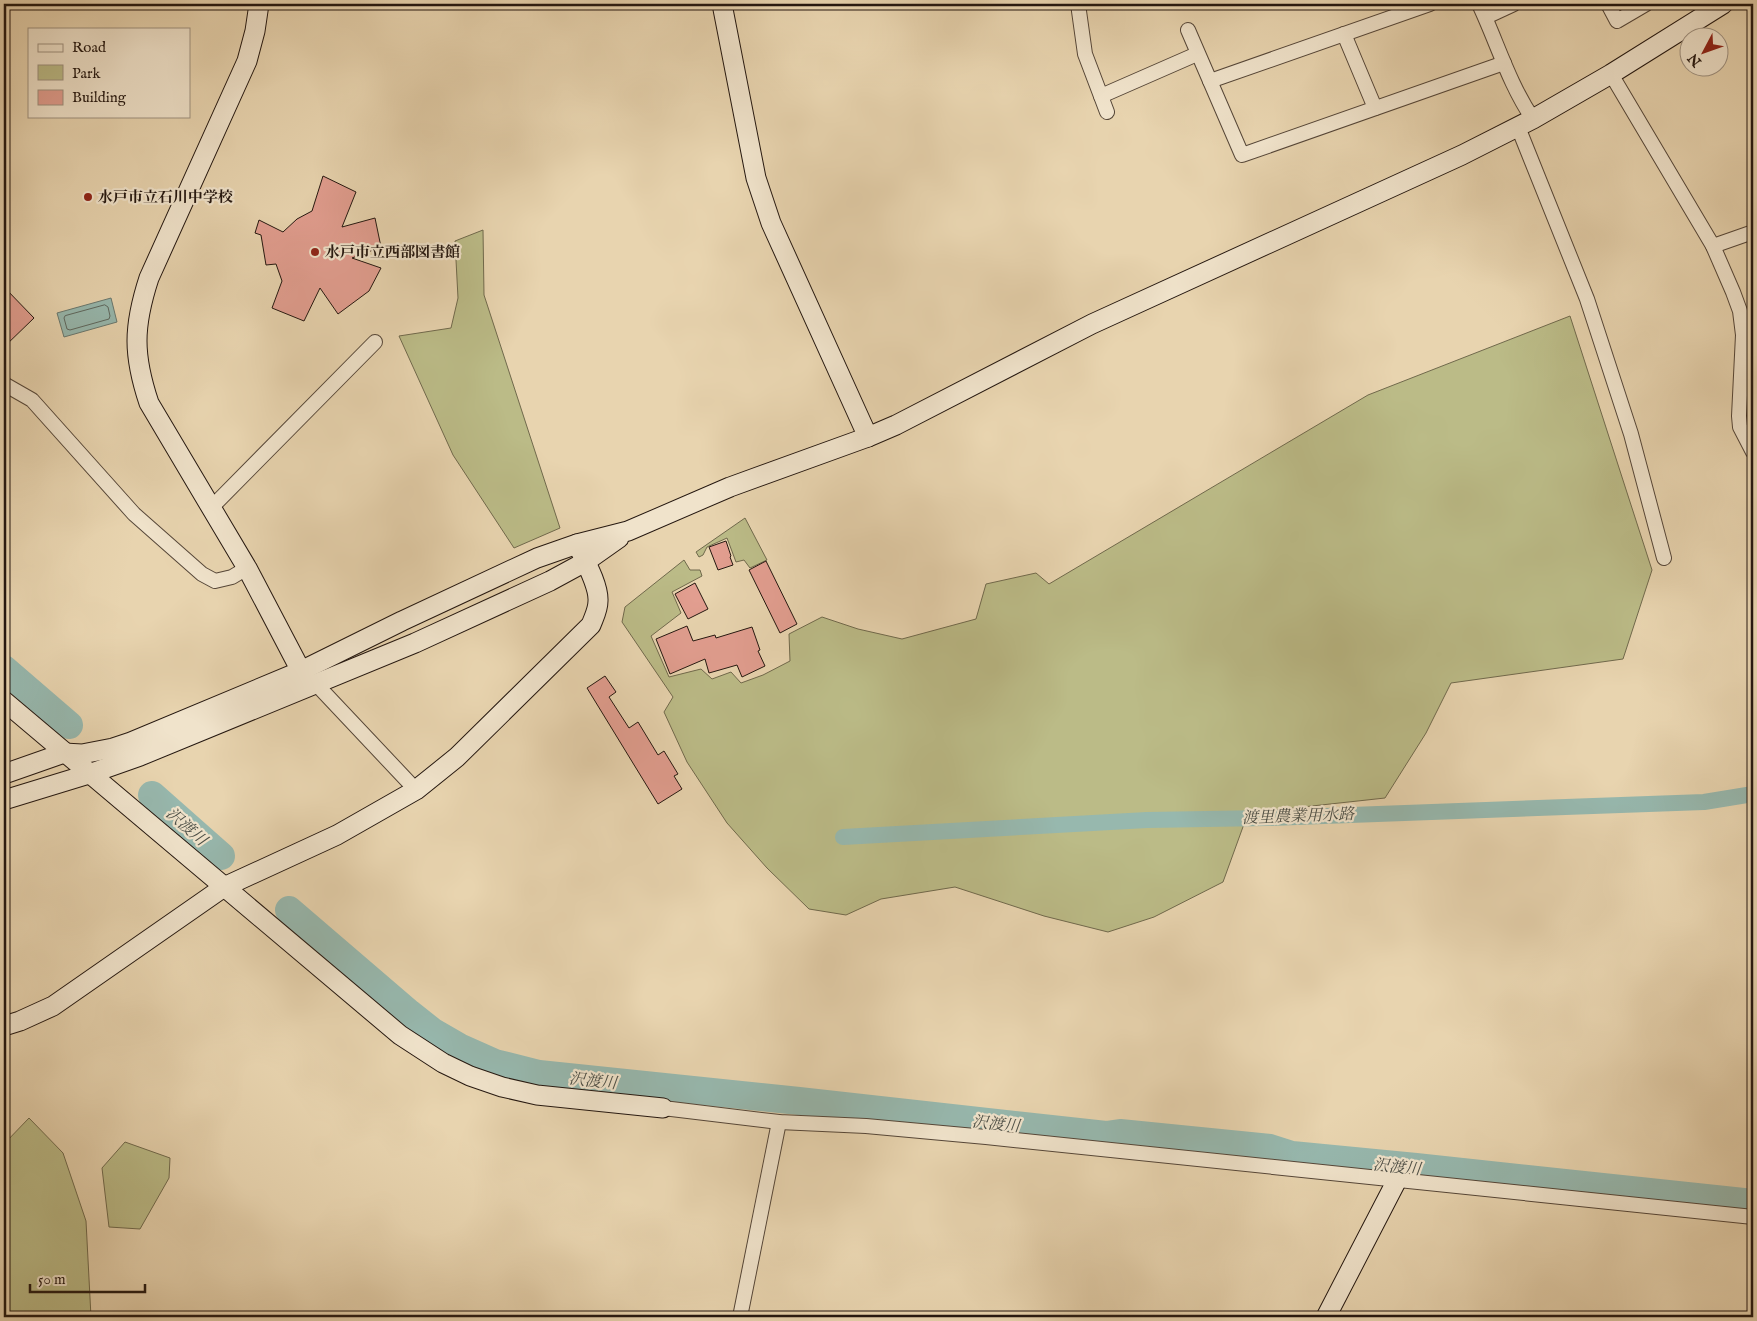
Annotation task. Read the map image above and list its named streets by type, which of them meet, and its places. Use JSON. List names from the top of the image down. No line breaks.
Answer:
{"water":["渡里農業用水路","沢渡川"],"places":["水戸市立石川中学校","水戸市立西部図書館"],"legend":["Road","Park","Building"],"scale_bar":"50 m","north":"bottom left"}
